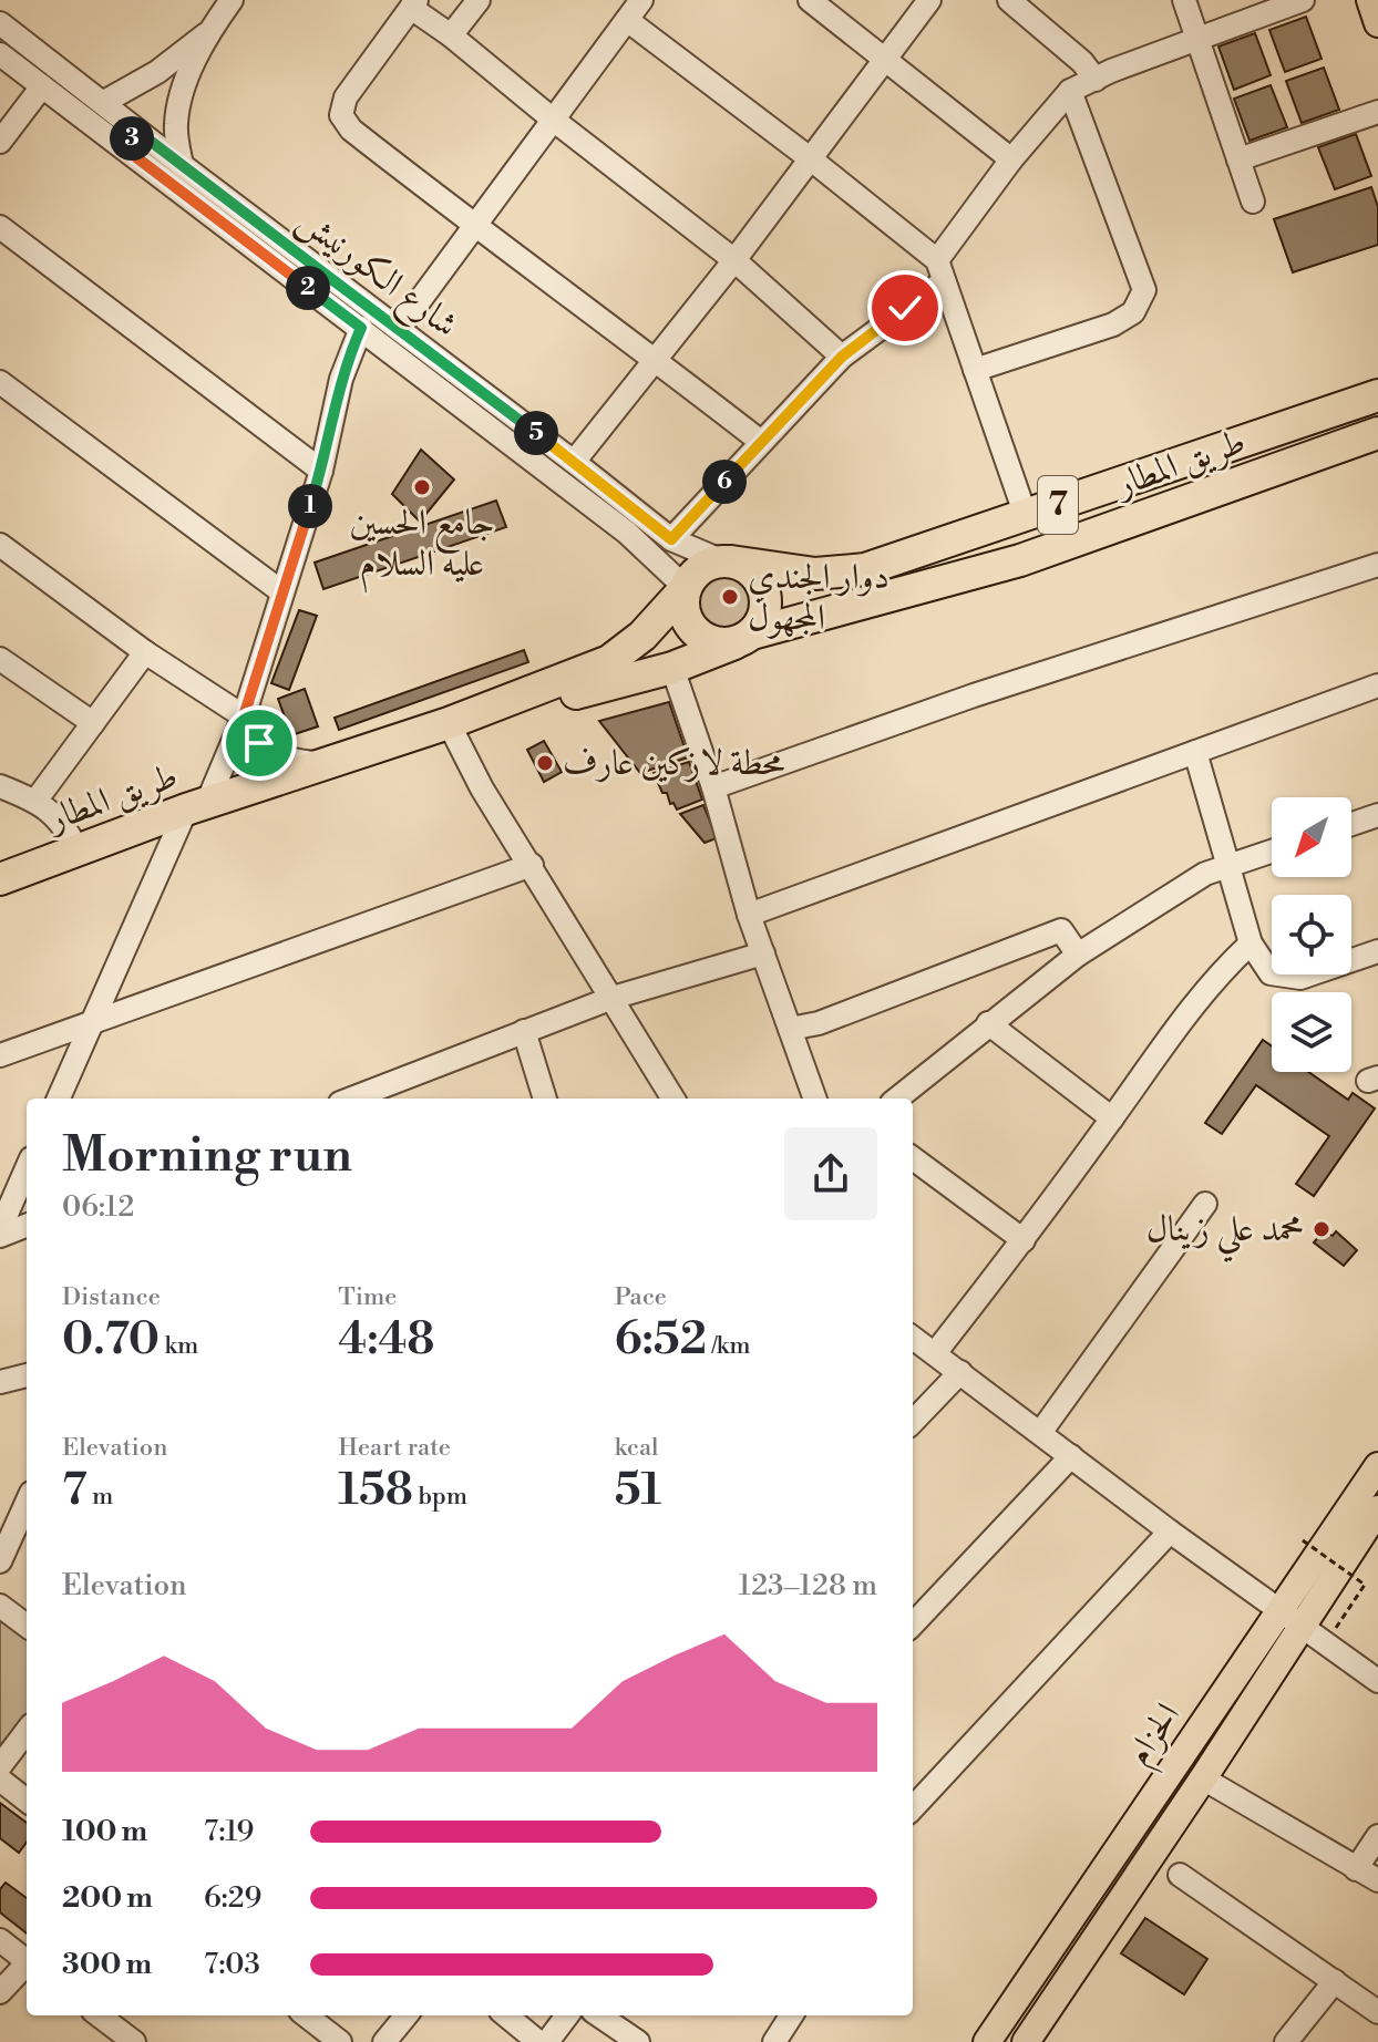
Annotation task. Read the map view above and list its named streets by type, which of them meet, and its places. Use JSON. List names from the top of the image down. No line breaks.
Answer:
{"streets":{"highway":["طريق المطار","7"],"main road":["الحزام"],"street":["شارع الكورنيش"]},"crossings":[["شارع الكورنيش","طريق المطار"],["شارع الكورنيش","7"],["طريق المطار","7"]],"places":["جامع الحسين عليه السلام","دوار الجندي المجهول","محطة لازكين عارف","محمد علي زينال"],"north":"bottom left","page":{"pins":["3","2","5","6","1"],"heading":["Morning run","06:12"],"stats":[["Distance","0.70 km"],["Time","4:48"],["Pace","6:52 /km"],["Elevation","7 m"],["Heart rate","158 bpm"],["kcal","51"]],"chart":["Elevation","123–128 m"],"list":[{"name":"100 m","note":"7:19"},{"name":"200 m","note":"6:29"},{"name":"300 m","note":"7:03"}]}}
